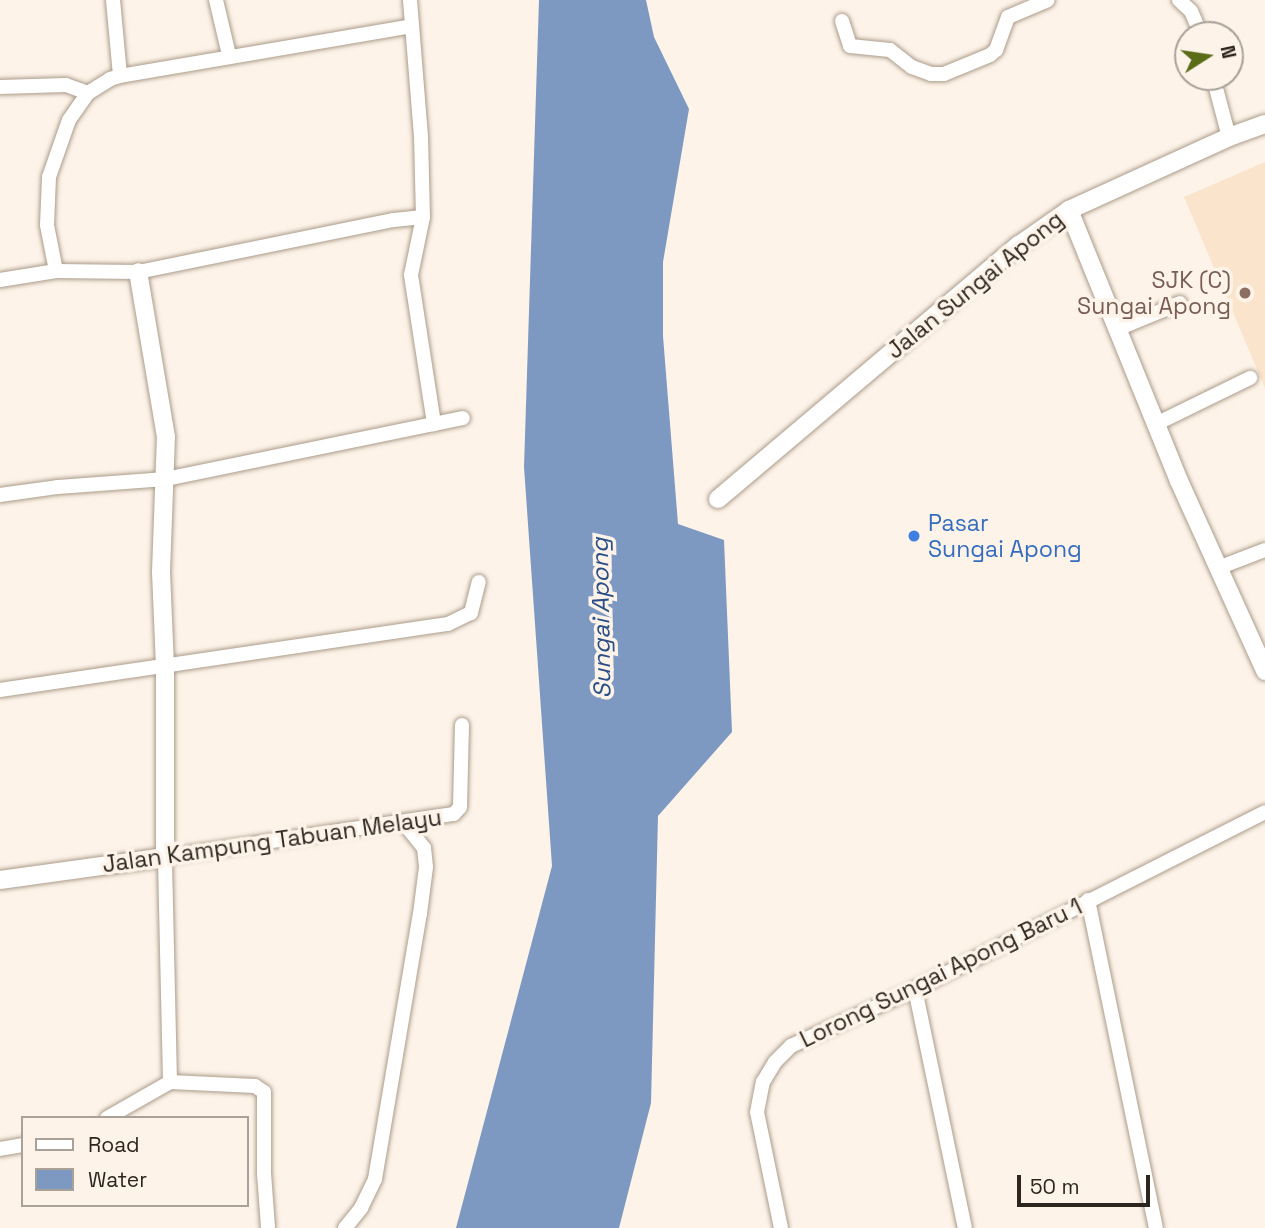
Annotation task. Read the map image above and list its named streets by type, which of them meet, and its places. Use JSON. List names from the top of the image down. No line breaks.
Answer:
{"streets":{"street":["Jalan Sungai Apong","Jalan Kampung Tabuan Melayu","Lorong Sungai Apong Baru 1"]},"water":["Sungai Apong"],"places":["SJK (C) Sungai Apong","Pasar Sungai Apong"],"legend":["Road","Water"],"scale_bar":"50 m","north":"right"}
